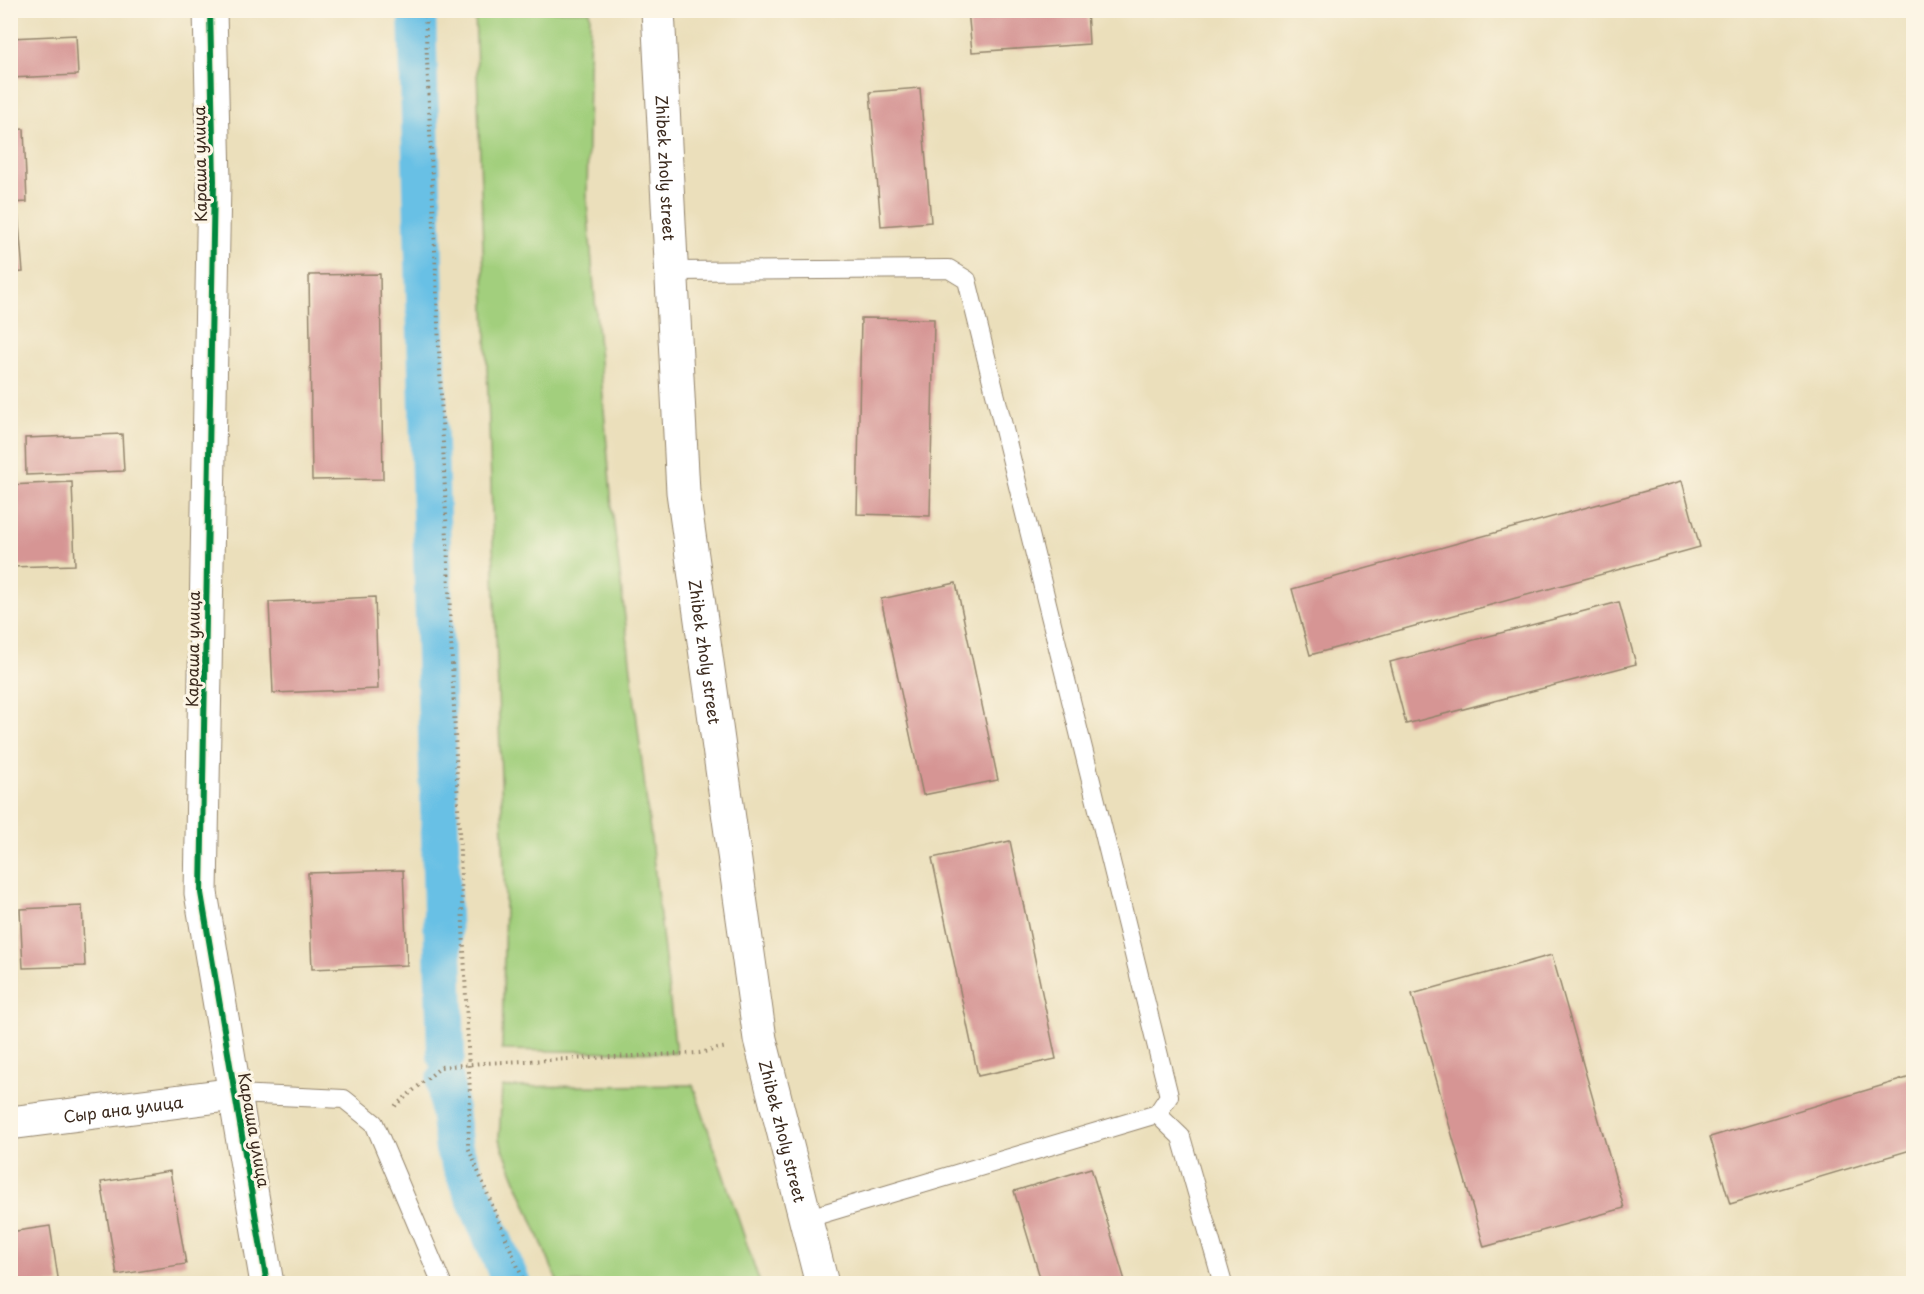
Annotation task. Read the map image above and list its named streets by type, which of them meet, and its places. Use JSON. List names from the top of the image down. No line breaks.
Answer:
{"streets":{"street":["Караша улица","Zhibek zholy street","Сыр ана улица"]},"crossings":[["Караша улица","Сыр ана улица"]]}
